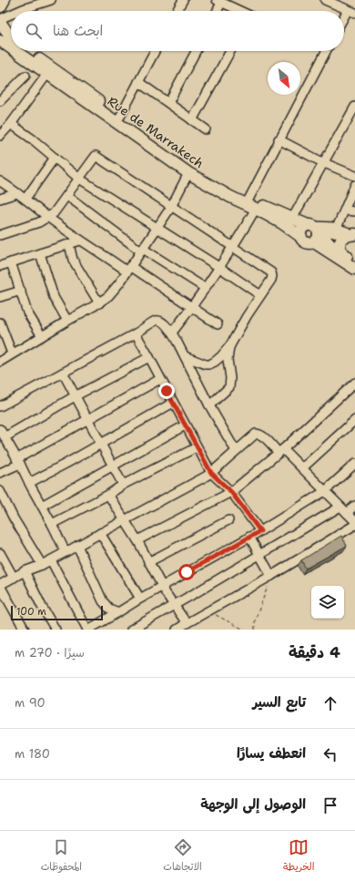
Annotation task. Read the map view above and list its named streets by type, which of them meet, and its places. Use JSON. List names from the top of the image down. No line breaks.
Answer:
{"streets":{"main road":["Rue de Marrakech"]},"scale_bar":"100 m","north":"bottom right","page":{"search":"ابحث هنا","scale":"100 m","heading":["4 دقيقة","سيرًا · 270 m"],"list":[["تابع السير","90 m"],["انعطف يسارًا","180 m"],"الوصول إلى الوجهة"],"nav":["الخريطة","الاتجاهات","المحفوظات"]}}
